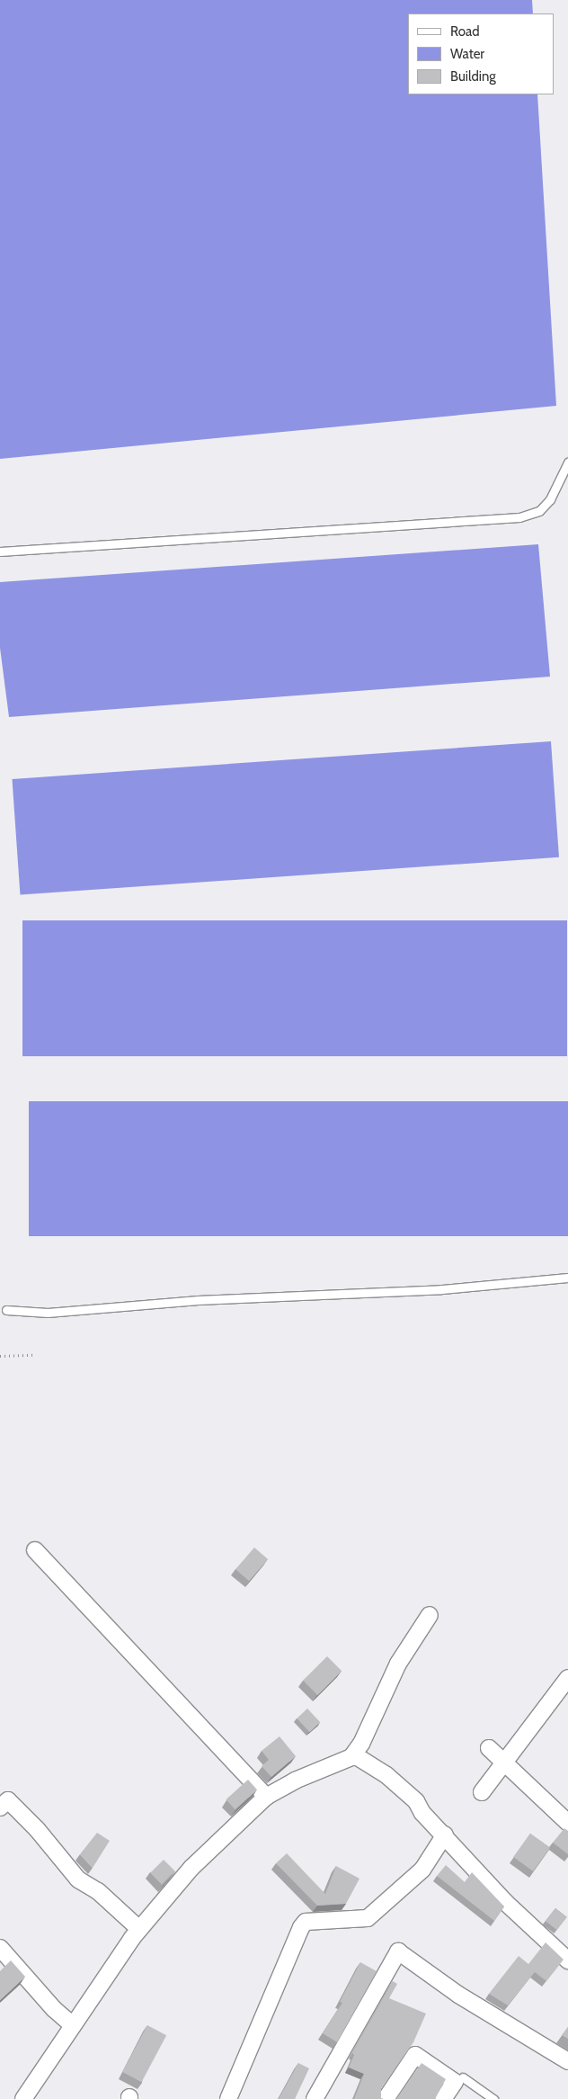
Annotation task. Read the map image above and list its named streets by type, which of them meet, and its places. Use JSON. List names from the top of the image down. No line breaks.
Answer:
{"legend":["Road","Water","Building"]}
